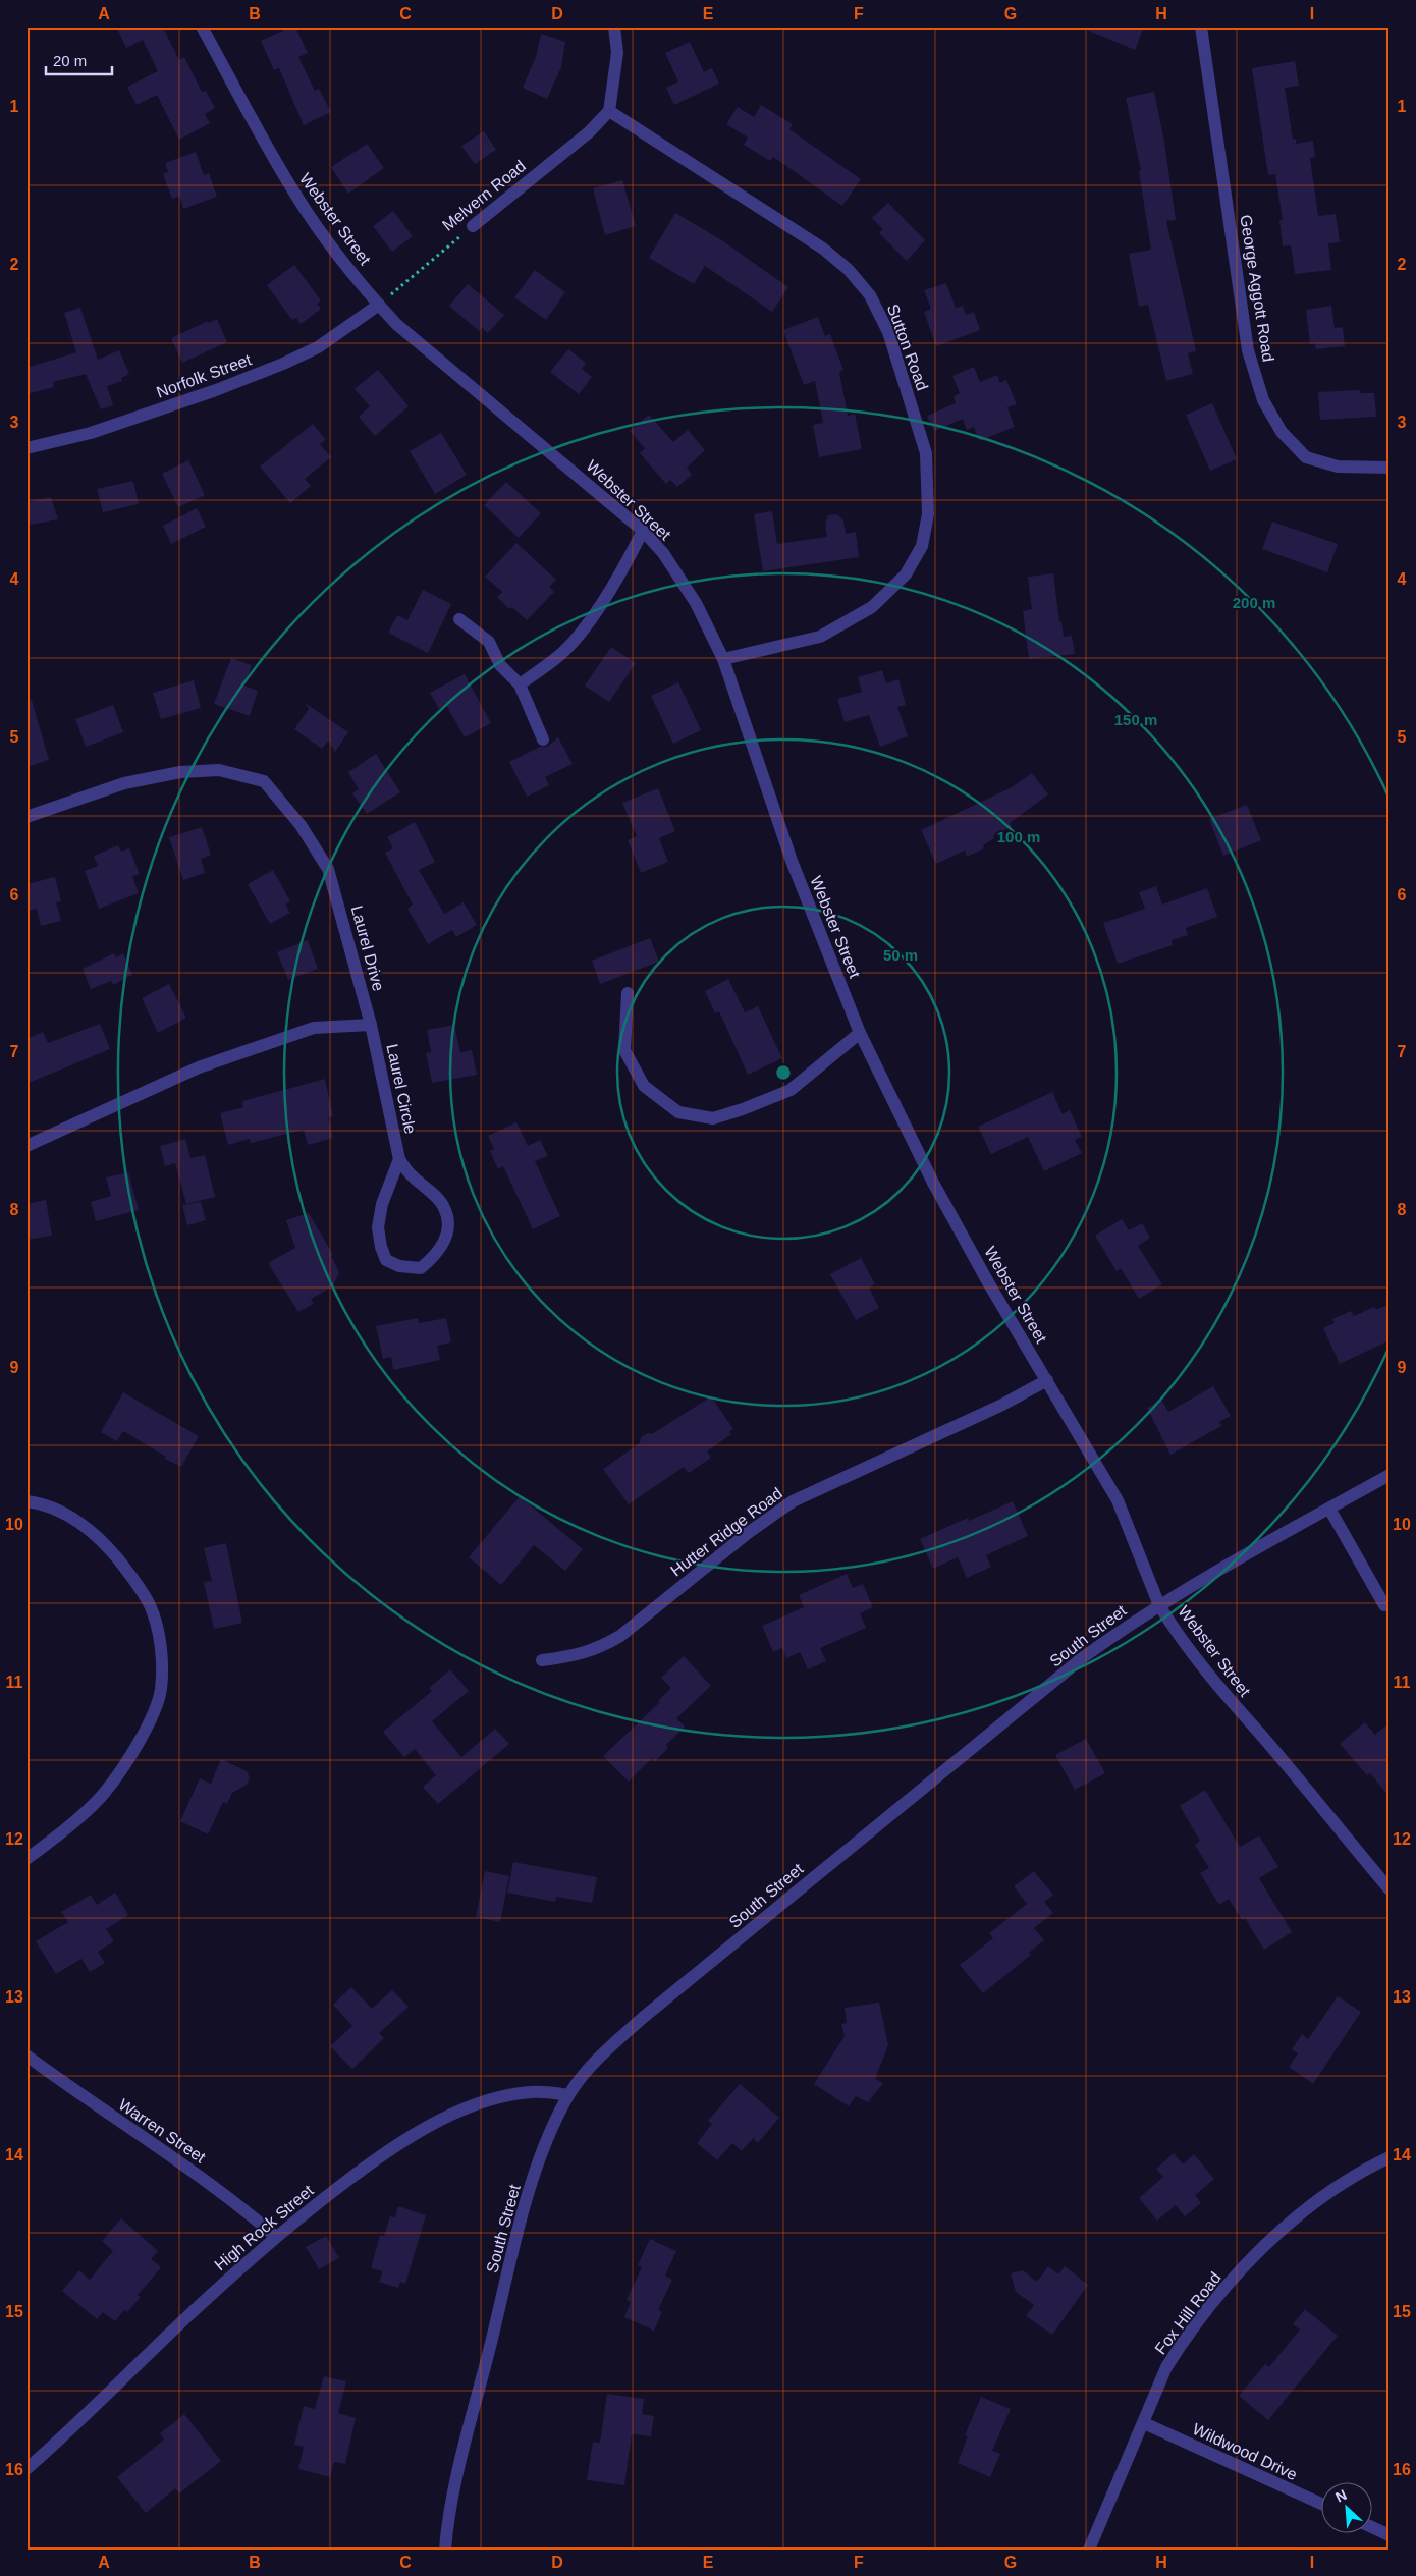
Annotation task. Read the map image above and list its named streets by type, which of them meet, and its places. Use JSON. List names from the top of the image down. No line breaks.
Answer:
{"streets":{"street":["Melvern Road","Webster Street","George Aggott Road","Sutton Road","Norfolk Street","Laurel Drive","Laurel Circle","Hutter Ridge Road","South Street","Warren Street","High Rock Street","Fox Hill Road","Wildwood Drive"]},"crossings":[["Melvern Road","Webster Street"],["Melvern Road","Sutton Road"],["Melvern Road","Norfolk Street"],["Webster Street","Sutton Road"],["Webster Street","Norfolk Street"],["Webster Street","Hutter Ridge Road"],["Webster Street","South Street"],["Laurel Drive","Laurel Circle"],["South Street","High Rock Street"],["Warren Street","High Rock Street"],["Fox Hill Road","Wildwood Drive"]],"scale_bar":"20 m","north":"top left","grid":{"columns":["A","B","C","D","E","F","G","H","I"],"rows":["1","2","3","4","5","6","7","8","9","10","11","12","13","14","15","16"]},"rings":["200 m","150 m","100 m","50 m"]}
